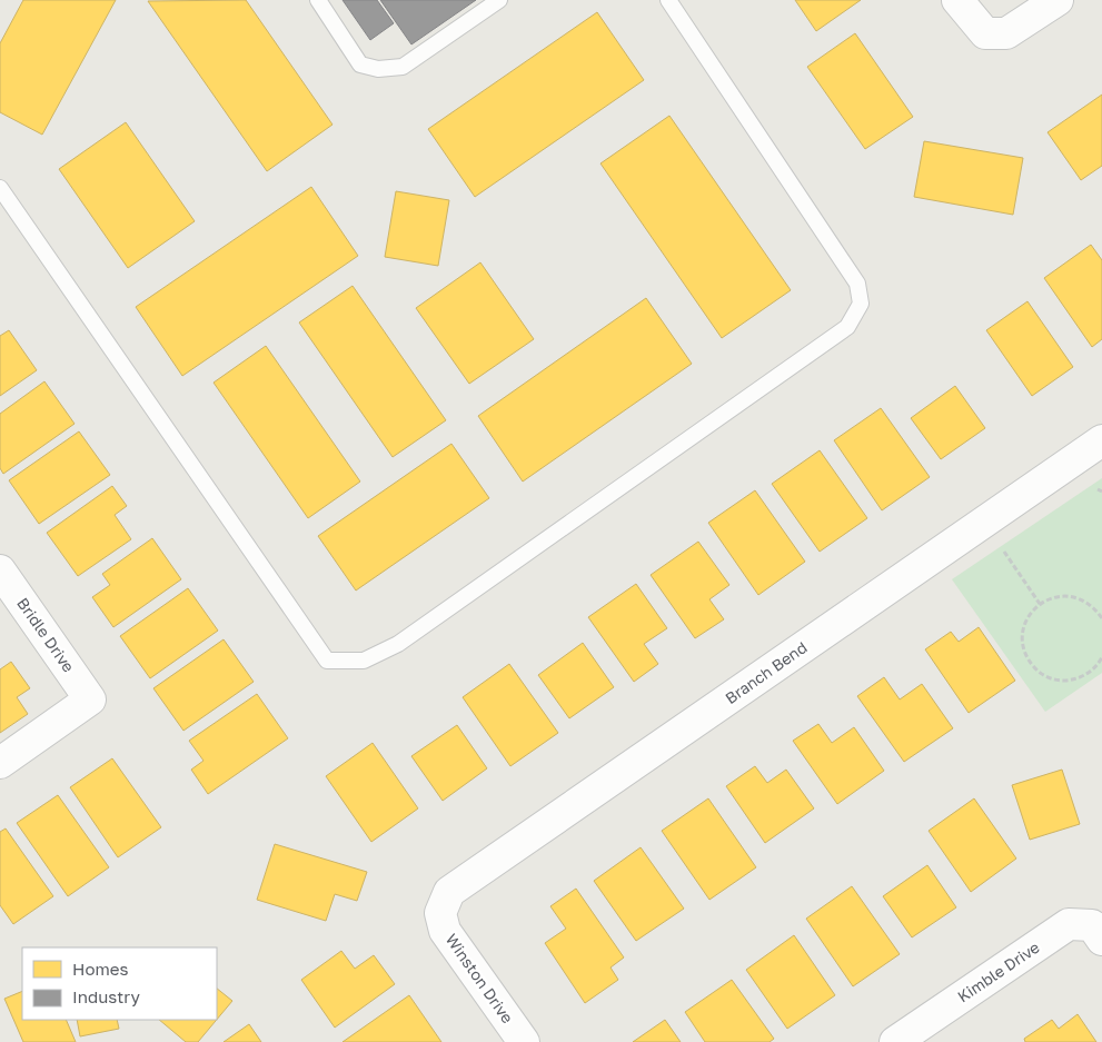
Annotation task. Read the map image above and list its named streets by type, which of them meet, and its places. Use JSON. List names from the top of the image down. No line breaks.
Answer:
{"streets":{"street":["Bridle Drive","Branch Bend","Kimble Drive","Winston Drive"]},"crossings":[["Branch Bend","Winston Drive"]],"legend":["Homes","Industry"]}
